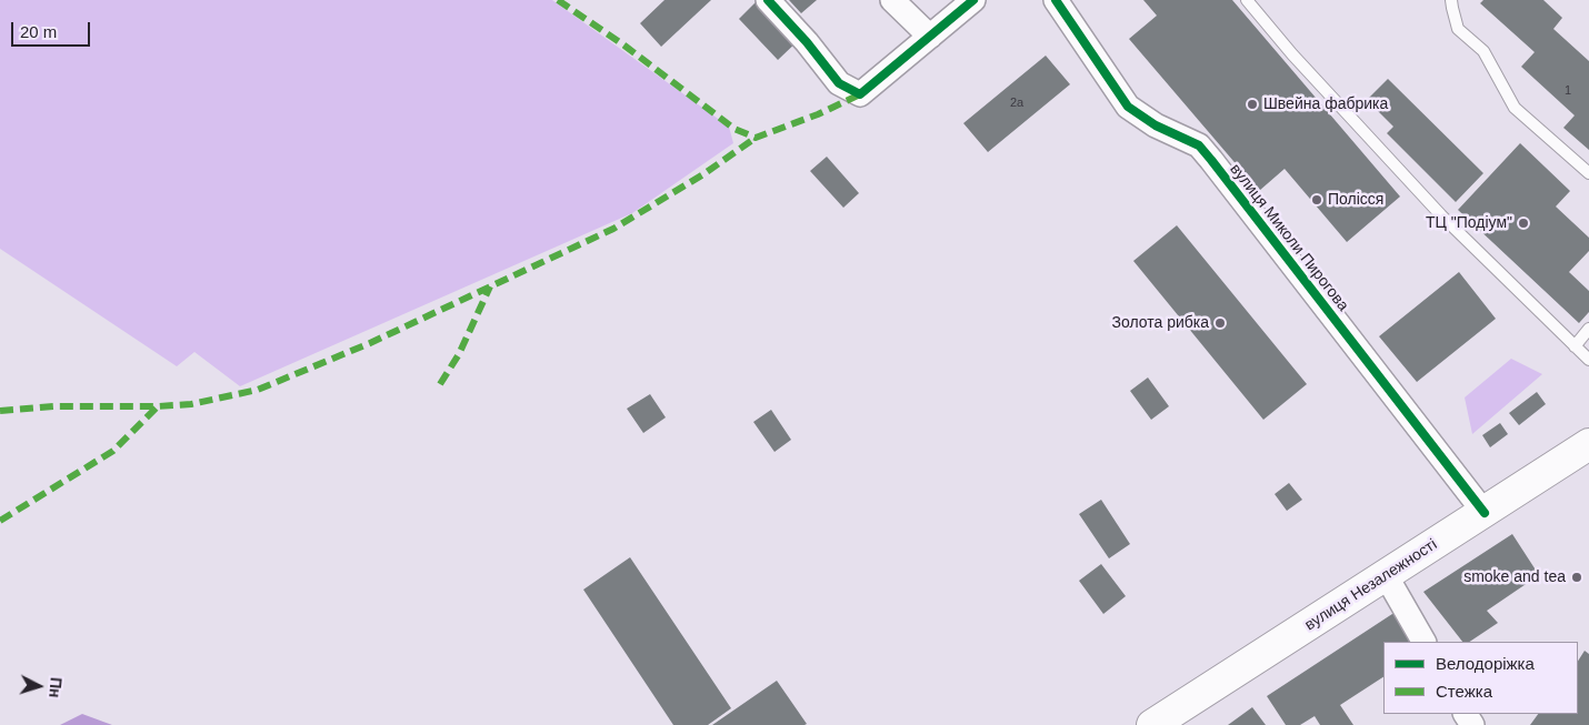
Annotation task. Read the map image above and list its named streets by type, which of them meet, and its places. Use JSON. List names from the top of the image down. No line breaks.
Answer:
{"streets":{"main road":["вулиця Незалежності"],"street":["вулиця Миколи Пирогова"]},"crossings":[["вулиця Миколи Пирогова","вулиця Незалежності"]],"places":["Швейна фабрика","Полісся","ТЦ \"Подіум\"","Золота рибка","smoke and tea"],"house_numbers":["1","2а"],"legend":["Велодоріжка","Стежка"],"scale_bar":"20 m","north":"right"}
